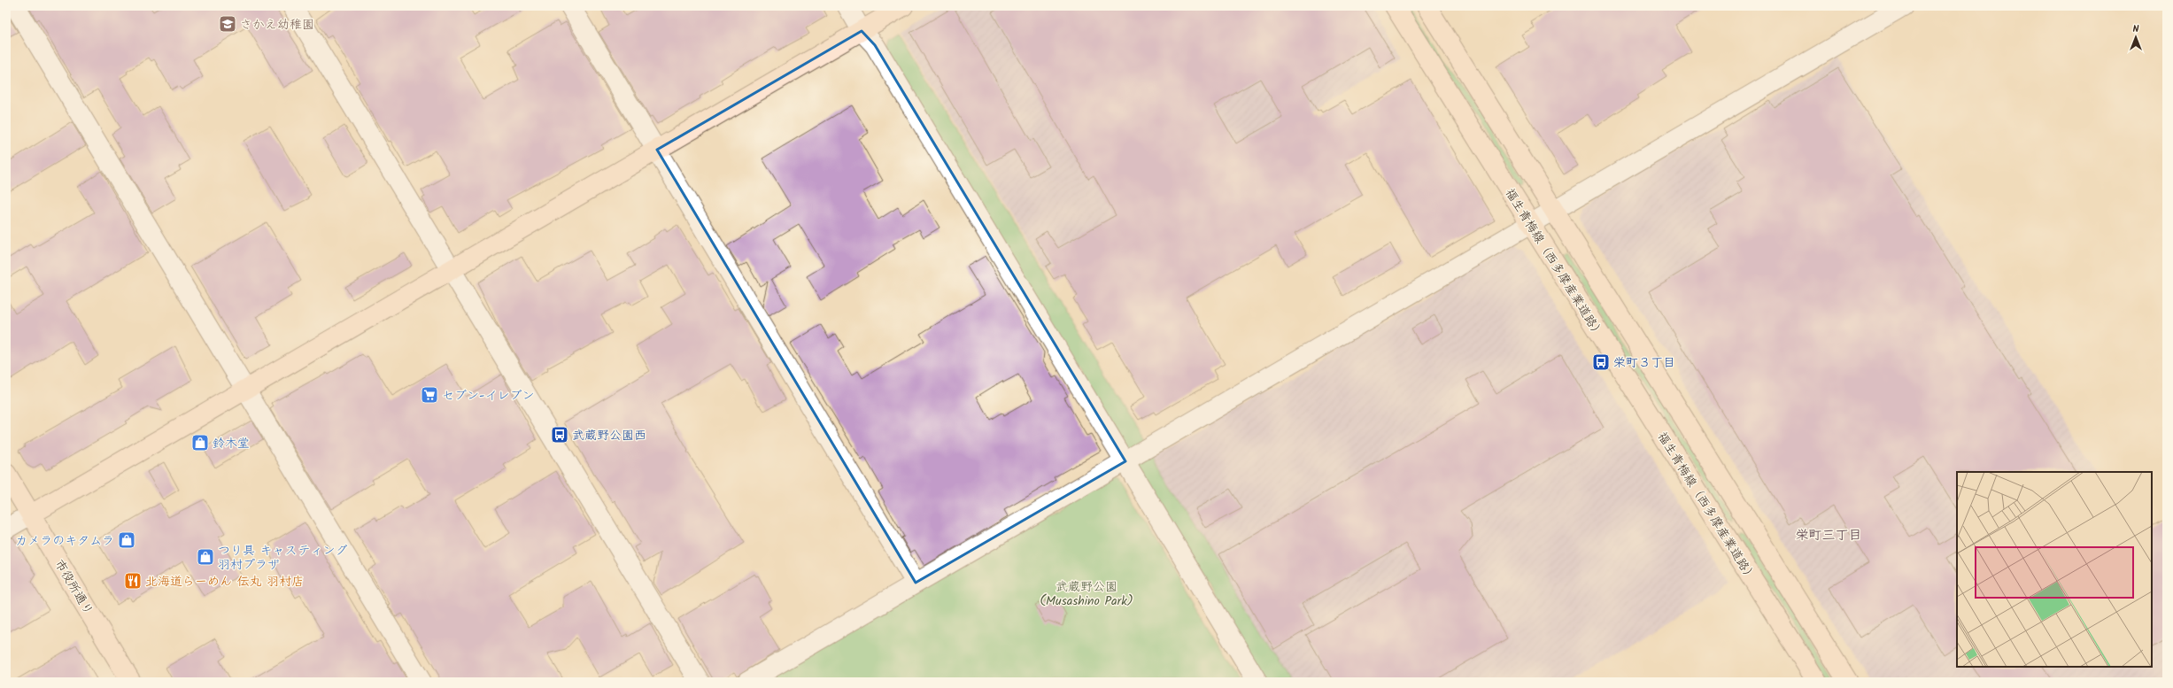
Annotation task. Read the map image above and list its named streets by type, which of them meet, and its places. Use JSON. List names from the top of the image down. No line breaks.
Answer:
{"streets":{"main road":["福生青梅線（西多摩産業道路）","市役所通り"]},"districts":["栄町三丁目"],"parks":["武蔵野公園 (Musashino Park)"],"places":{"school or university":["さかえ幼稚園"],"bus stop":["栄町３丁目","武蔵野公園西"],"supermarket":["セブン-イレブン"],"shop":["鈴木堂","カメラのキタムラ","つり具 キャスティング 羽村プラザ"],"restaurant":["北海道らーめん 伝丸 羽村店"]},"north":"top"}
